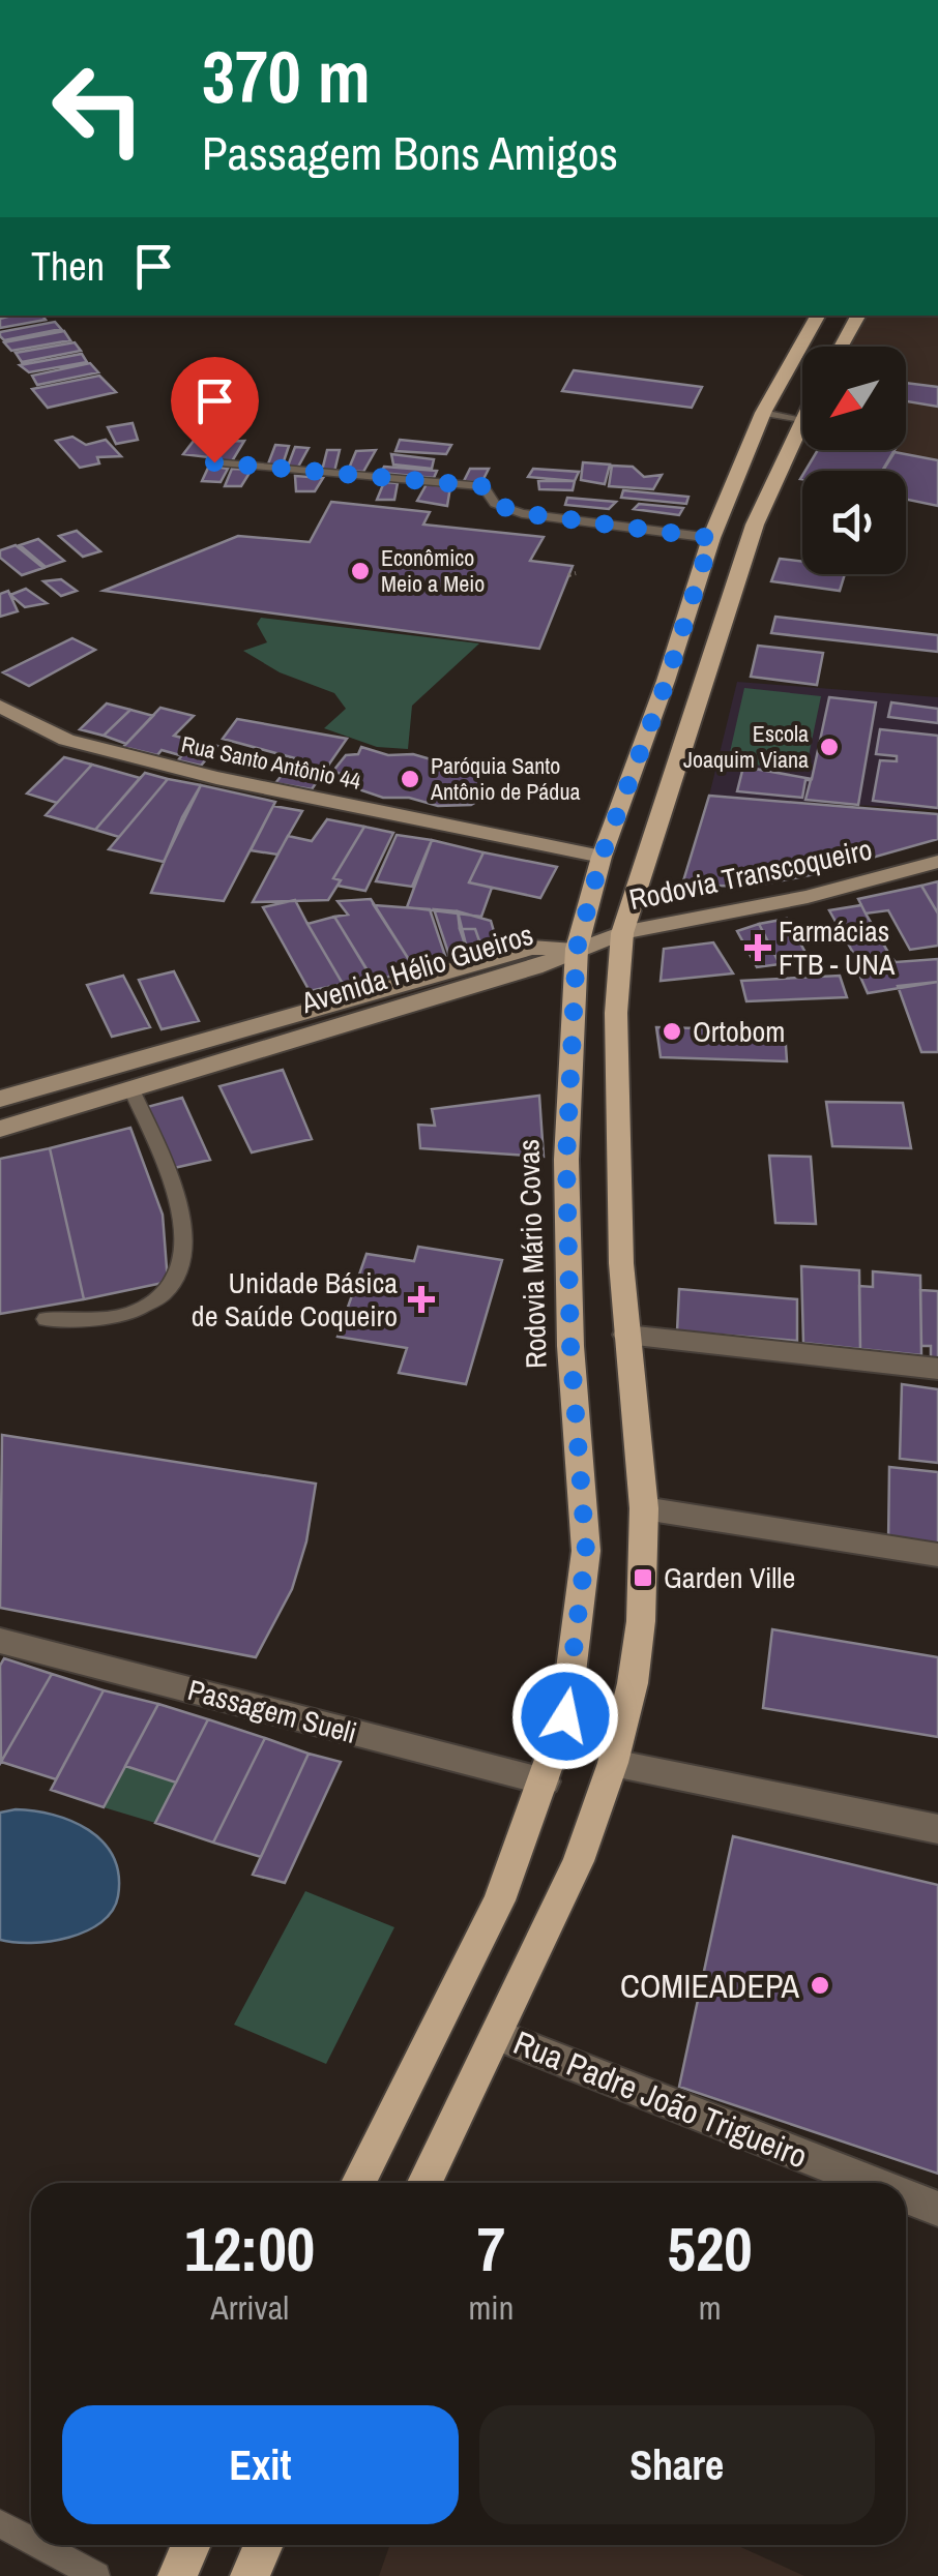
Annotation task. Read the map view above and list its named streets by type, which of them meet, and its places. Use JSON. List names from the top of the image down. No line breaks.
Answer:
{"streets":{"main road":["Rua Santo Antônio 44","Rodovia Transcoqueiro","Avenida Hélio Gueiros","Rodovia Mário Covas"],"street":["Passagem Sueli","Rua Padre João Trigueiro"]},"crossings":[["Rua Santo Antônio 44","Rodovia Mário Covas"],["Rodovia Transcoqueiro","Avenida Hélio Gueiros"],["Rodovia Transcoqueiro","Rodovia Mário Covas"],["Avenida Hélio Gueiros","Rodovia Mário Covas"],["Rodovia Mário Covas","Passagem Sueli"]],"places":{"other":["Econômico Meio a Meio","Escola Joaquim Viana","Paróquia Santo Antônio de Pádua","Ortobom","COMIEADEPA"],"health":["Farmácias FTB - UNA","Unidade Básica de Saúde Coqueiro"],"transit":["Garden Ville"]},"north":"bottom left","page":{"turn":["370 m","Passagem Bons Amigos"],"then":"Then","eta":["12:00","Arrival","7","min","520","m"],"buttons":["Exit","Share"]}}
